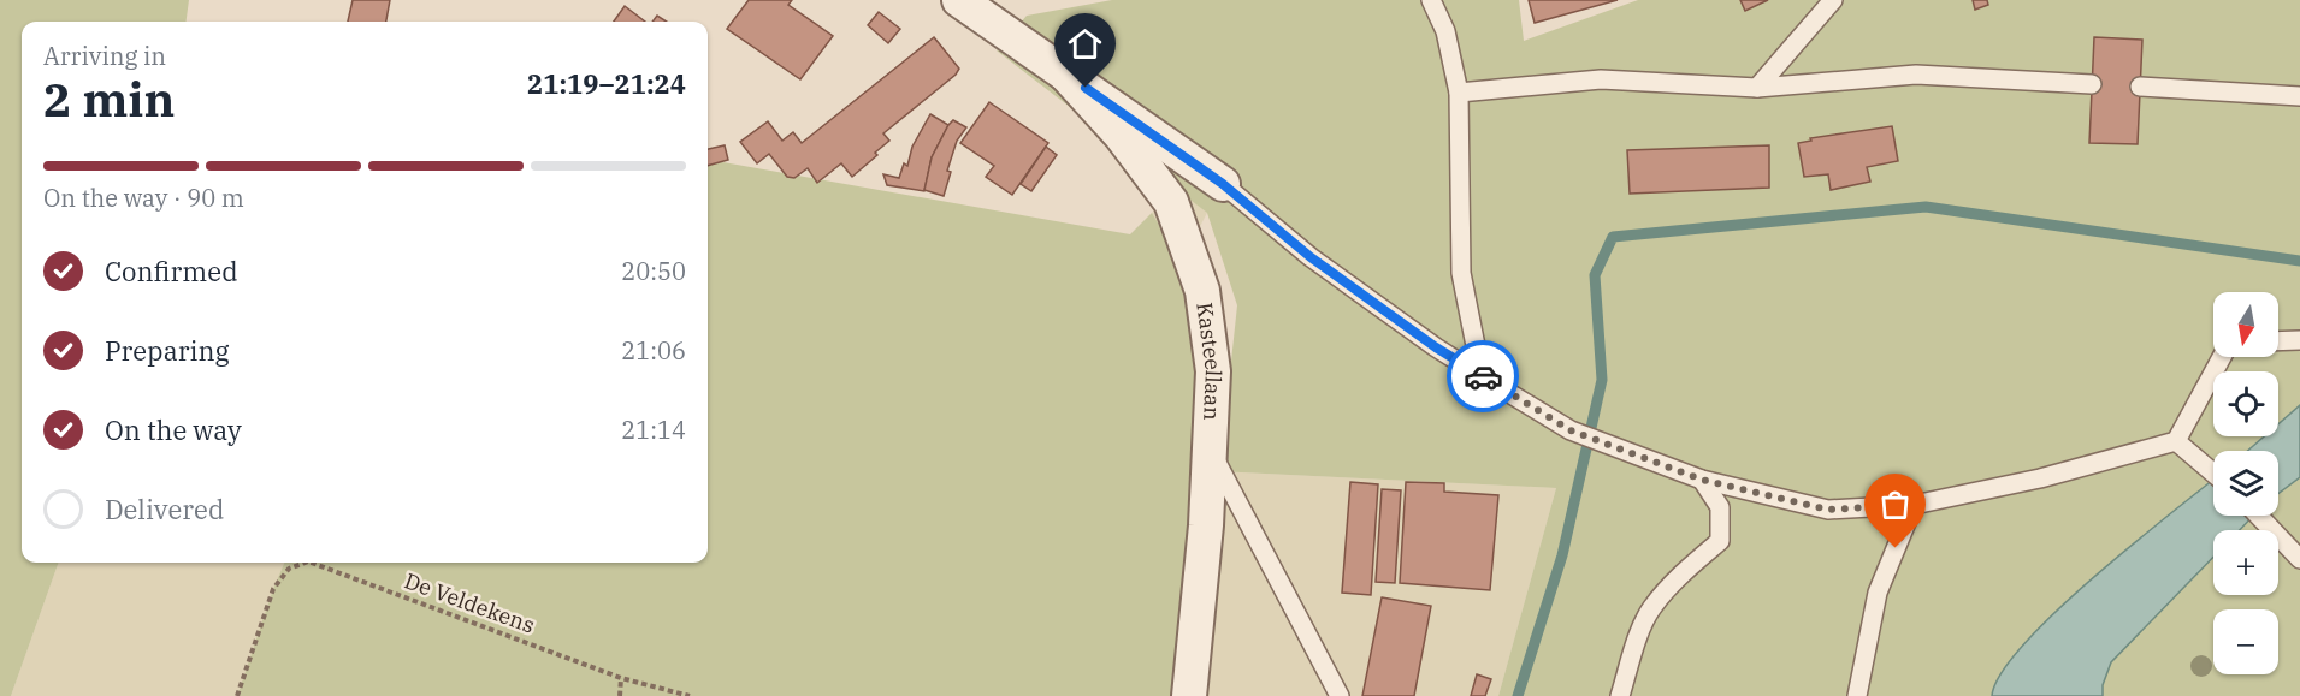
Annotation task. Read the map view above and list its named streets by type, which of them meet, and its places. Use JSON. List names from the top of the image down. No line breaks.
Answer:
{"streets":{"street":["Kasteellaan"],"path":["De Veldekens"]},"north":"bottom","page":{"heading":["2 min","Arriving in","21:19–21:24"],"bar":"On the way · 90 m","list":[["Confirmed","20:50"],["Preparing","21:06"],["On the way","21:14"],"Delivered"],"map_buttons":["+","−"]}}
